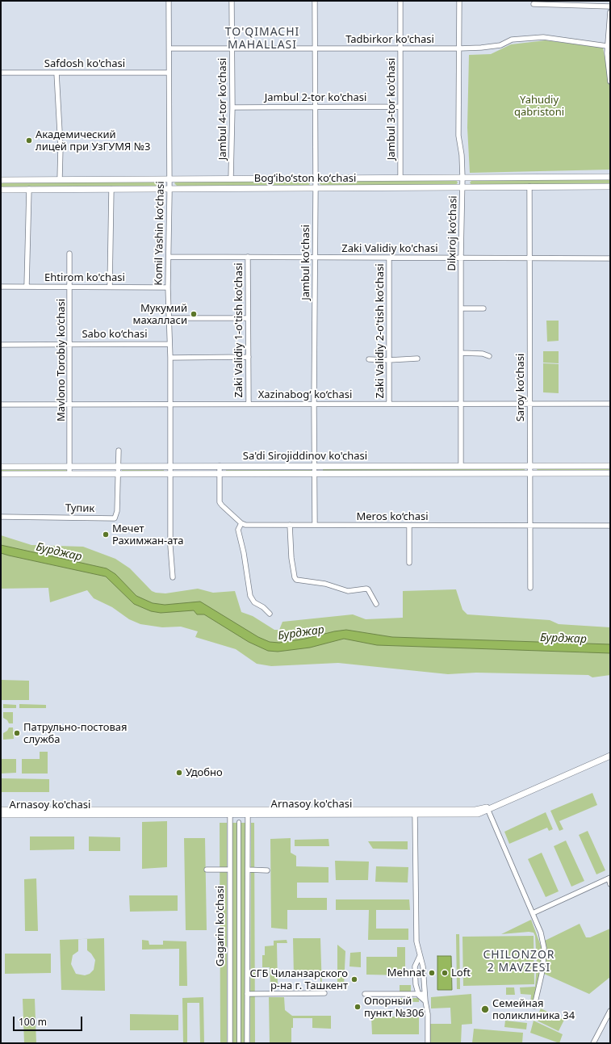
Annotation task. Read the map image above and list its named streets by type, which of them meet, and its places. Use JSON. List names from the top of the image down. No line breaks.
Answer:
{"streets":{"street":["Tadbirkor ko'chasi","Safdosh ko'chasi","Jambul 2-tor ko'chasi","Jambul 4-tor ko'chasi","Jambul 3-tor ko'chasi","Bogʻiboʻston koʻchasi","Komil Yashin koʻchasi","Dilxiroj ko‘chasi","Zaki Validiy ko'chasi","Jambul ko'chasi","Ehtirom ko'chasi","Zaki Validiy 1-o'tish ko'chasi","Zaki Validiy 2-o'tish ko'chasi","Sabo ko‘chasi","Mavlono Torobiy ko‘chasi","Saroy ko‘chasi","Xazinabog‘ ko‘chasi","Sa'di Sirojiddinov ko'chasi","Тупик","Meros ko‘chasi","Arnasoy ko'chasi","Gagarin ko'chasi"]},"crossings":[["Tadbirkor ko'chasi","Jambul 4-tor ko'chasi"],["Tadbirkor ko'chasi","Jambul 3-tor ko'chasi"],["Tadbirkor ko'chasi","Komil Yashin koʻchasi"],["Tadbirkor ko'chasi","Dilxiroj ko‘chasi"],["Tadbirkor ko'chasi","Jambul ko'chasi"],["Safdosh ko'chasi","Komil Yashin koʻchasi"],["Jambul 2-tor ko'chasi","Jambul 4-tor ko'chasi"],["Jambul 2-tor ko'chasi","Jambul 3-tor ko'chasi"],["Jambul 2-tor ko'chasi","Jambul ko'chasi"],["Jambul 4-tor ko'chasi","Bogʻiboʻston koʻchasi"],["Jambul 3-tor ko'chasi","Bogʻiboʻston koʻchasi"],["Bogʻiboʻston koʻchasi","Komil Yashin koʻchasi"],["Bogʻiboʻston koʻchasi","Dilxiroj ko‘chasi"],["Bogʻiboʻston koʻchasi","Jambul ko'chasi"],["Bogʻiboʻston koʻchasi","Saroy ko‘chasi"],["Komil Yashin koʻchasi","Zaki Validiy ko'chasi"],["Komil Yashin koʻchasi","Ehtirom ko'chasi"],["Komil Yashin koʻchasi","Sabo ko‘chasi"],["Komil Yashin koʻchasi","Xazinabog‘ ko‘chasi"],["Komil Yashin koʻchasi","Sa'di Sirojiddinov ko'chasi"],["Dilxiroj ko‘chasi","Zaki Validiy ko'chasi"],["Dilxiroj ko‘chasi","Xazinabog‘ ko‘chasi"],["Dilxiroj ko‘chasi","Sa'di Sirojiddinov ko'chasi"],["Zaki Validiy ko'chasi","Jambul ko'chasi"],["Zaki Validiy ko'chasi","Zaki Validiy 1-o'tish ko'chasi"],["Zaki Validiy ko'chasi","Zaki Validiy 2-o'tish ko'chasi"],["Zaki Validiy ko'chasi","Saroy ko‘chasi"],["Jambul ko'chasi","Xazinabog‘ ko‘chasi"],["Jambul ko'chasi","Sa'di Sirojiddinov ko'chasi"],["Jambul ko'chasi","Meros ko‘chasi"],["Ehtirom ko'chasi","Mavlono Torobiy ko‘chasi"],["Zaki Validiy 1-o'tish ko'chasi","Xazinabog‘ ko‘chasi"],["Zaki Validiy 2-o'tish ko'chasi","Xazinabog‘ ko‘chasi"],["Sabo ko‘chasi","Mavlono Torobiy ko‘chasi"],["Mavlono Torobiy ko‘chasi","Xazinabog‘ ko‘chasi"],["Mavlono Torobiy ko‘chasi","Sa'di Sirojiddinov ko'chasi"],["Saroy ko‘chasi","Xazinabog‘ ko‘chasi"],["Saroy ko‘chasi","Sa'di Sirojiddinov ko'chasi"],["Saroy ko‘chasi","Meros ko‘chasi"],["Sa'di Sirojiddinov ko'chasi","Тупик"],["Arnasoy ko'chasi","Gagarin ko'chasi"]],"districts":["TO'QIMACHI MAHALLASI","CHILONZOR 2 MAVZESI"],"water":["Бурджар"],"parks":["Yahudiy qabristoni"],"places":["Академический лицей при УзГУМЯ №3","Мукумий махалласи","Мечет Рахимжан-ата","Патрульно-постовая служба","Удобно","Mehnat","Loft","СГБ Чиланзарского р-на г. Ташкент","Опорный пункт №306","Семейная поликлиника 34"],"scale_bar":"100 m"}
